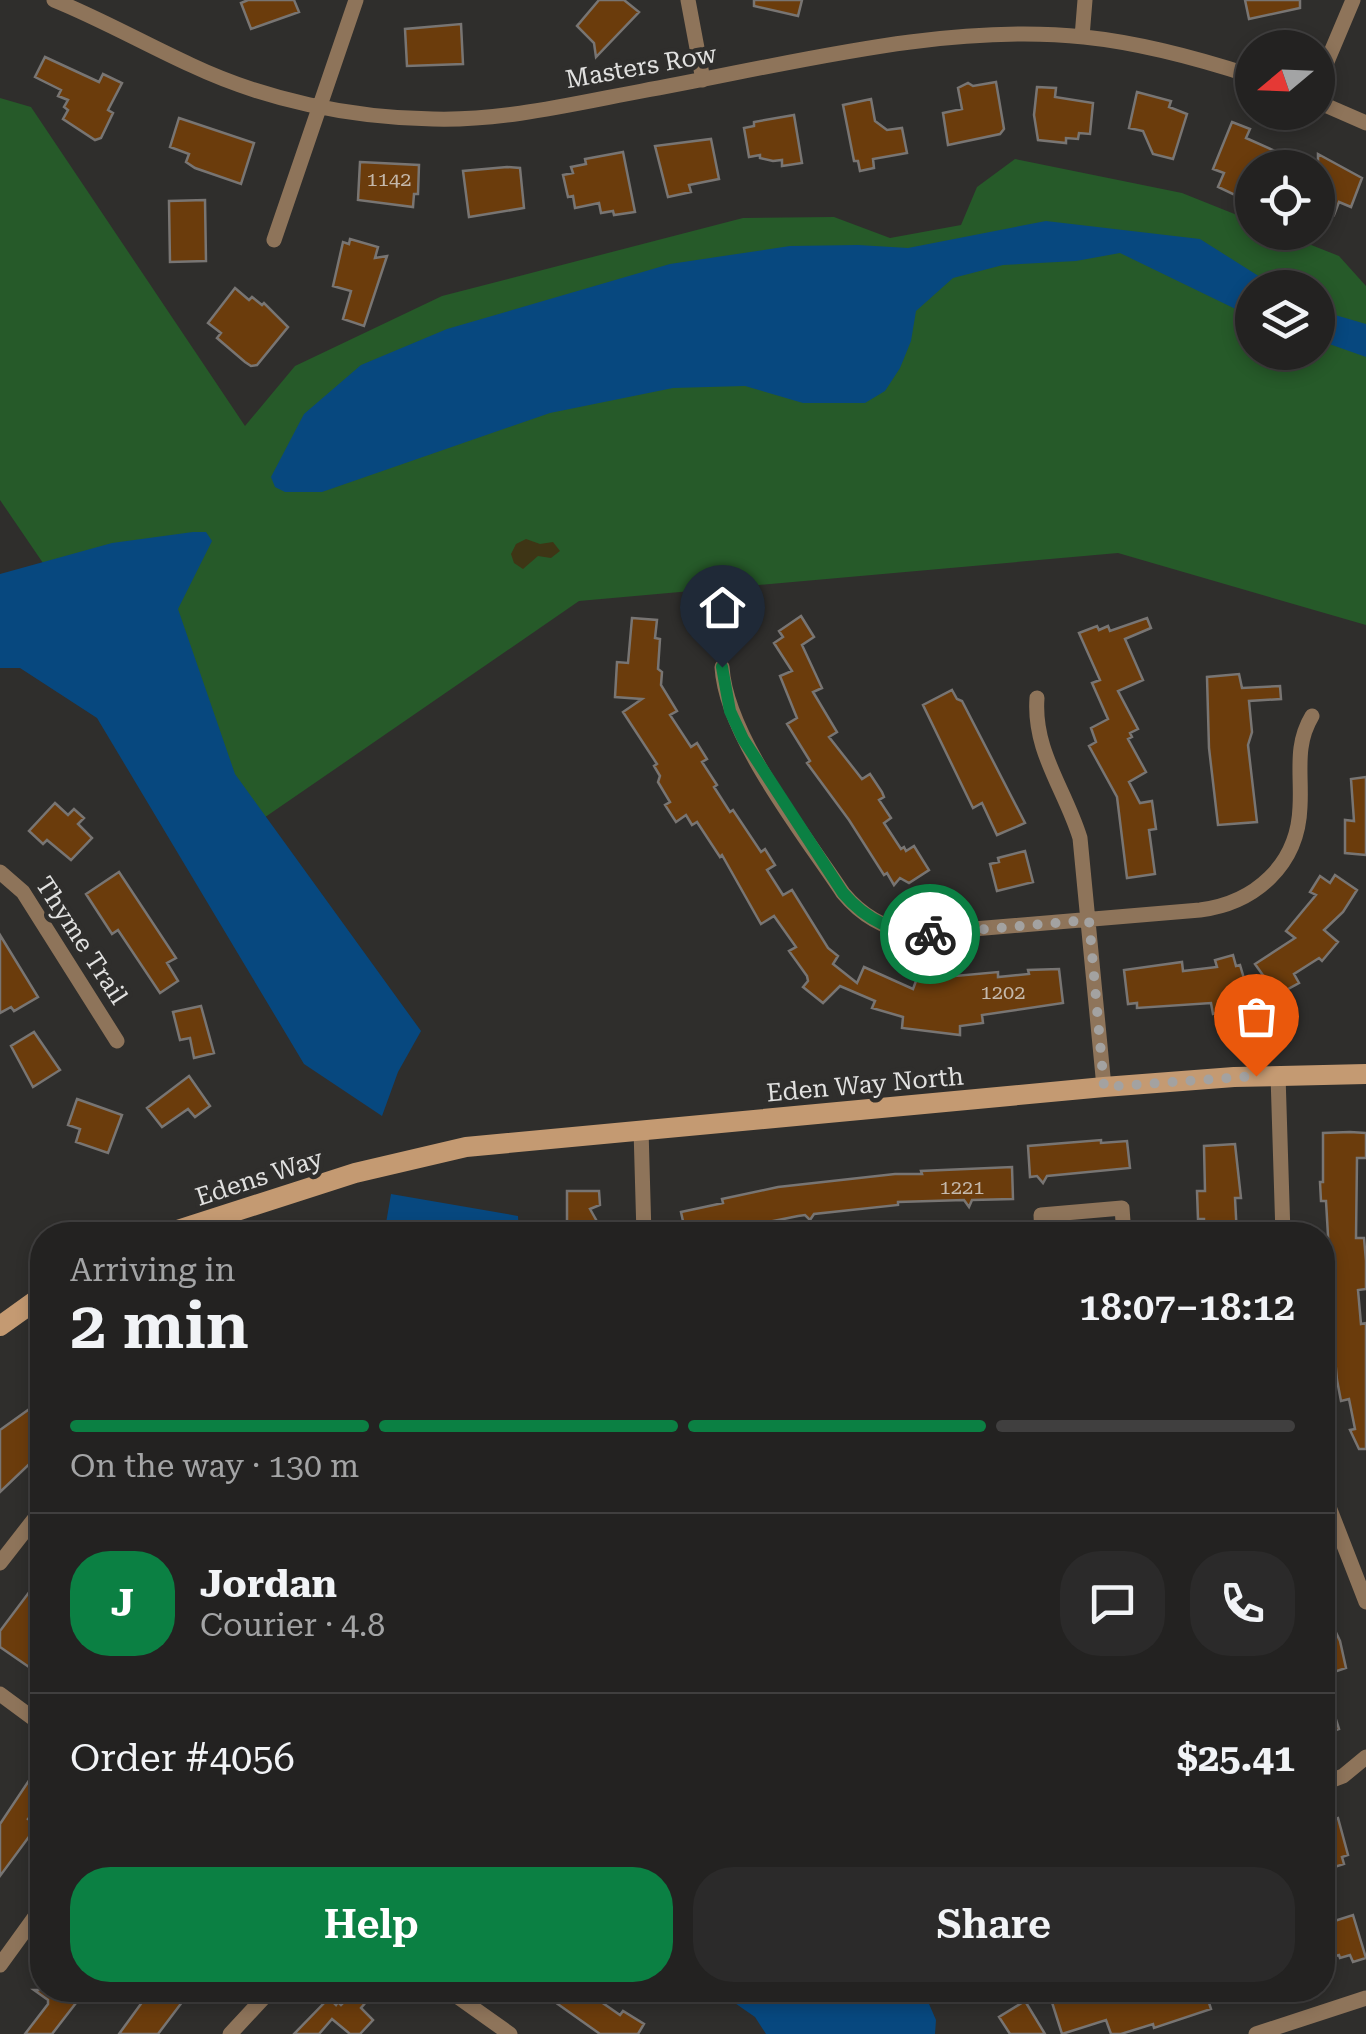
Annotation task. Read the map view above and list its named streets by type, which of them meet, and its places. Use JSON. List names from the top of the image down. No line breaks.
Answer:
{"streets":{"street":["Masters Row","Thyme Trail","Eden Way North","Edens Way"]},"crossings":[["Eden Way North","Edens Way"]],"house_numbers":["1142","1202","1221"],"north":"left","page":{"heading":["2 min","Arriving in","18:07–18:12"],"panel":["Jordan","Courier · 4.8","Order #4056","$25.41"],"bar":"On the way · 130 m","round":"J","buttons":["Help","Share"]}}
